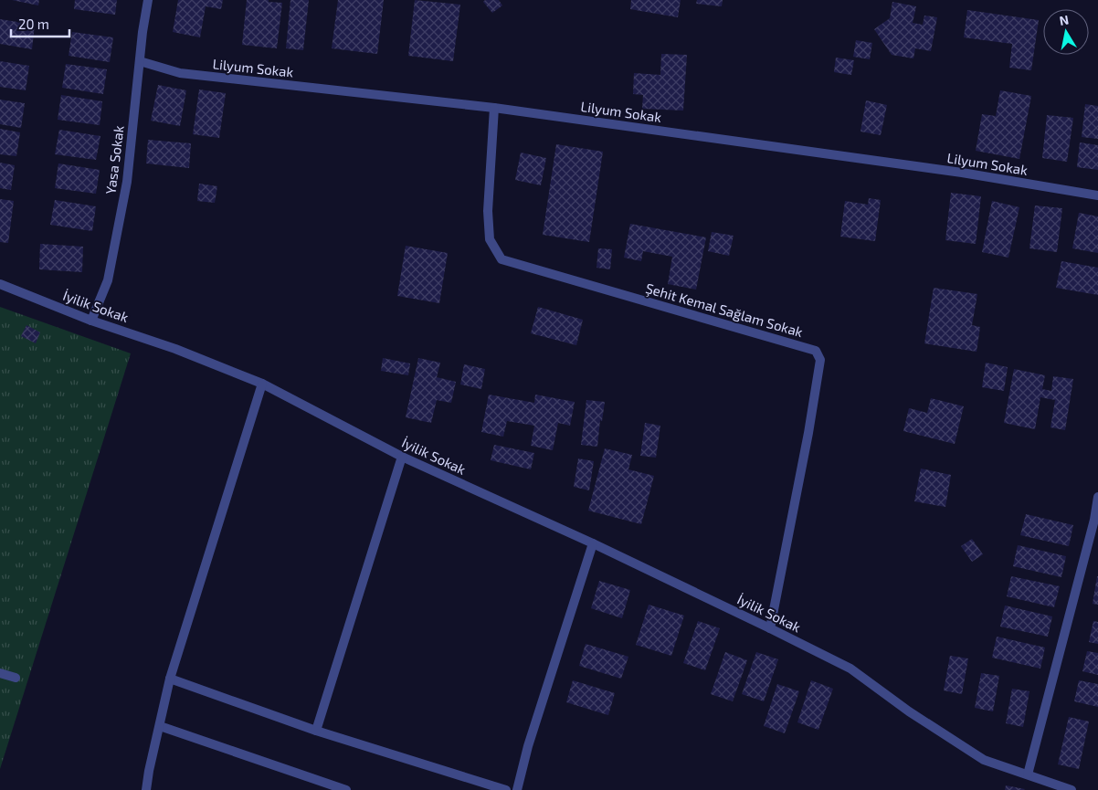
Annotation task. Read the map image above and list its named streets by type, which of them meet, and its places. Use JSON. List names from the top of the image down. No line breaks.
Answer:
{"streets":{"street":["Lilyum Sokak","Yasa Sokak","İyilik Sokak","Şehit Kemal Sağlam Sokak"]},"crossings":[["Lilyum Sokak","Yasa Sokak"],["Lilyum Sokak","Şehit Kemal Sağlam Sokak"],["Yasa Sokak","İyilik Sokak"],["İyilik Sokak","Şehit Kemal Sağlam Sokak"]],"scale_bar":"20 m","north":"top"}
